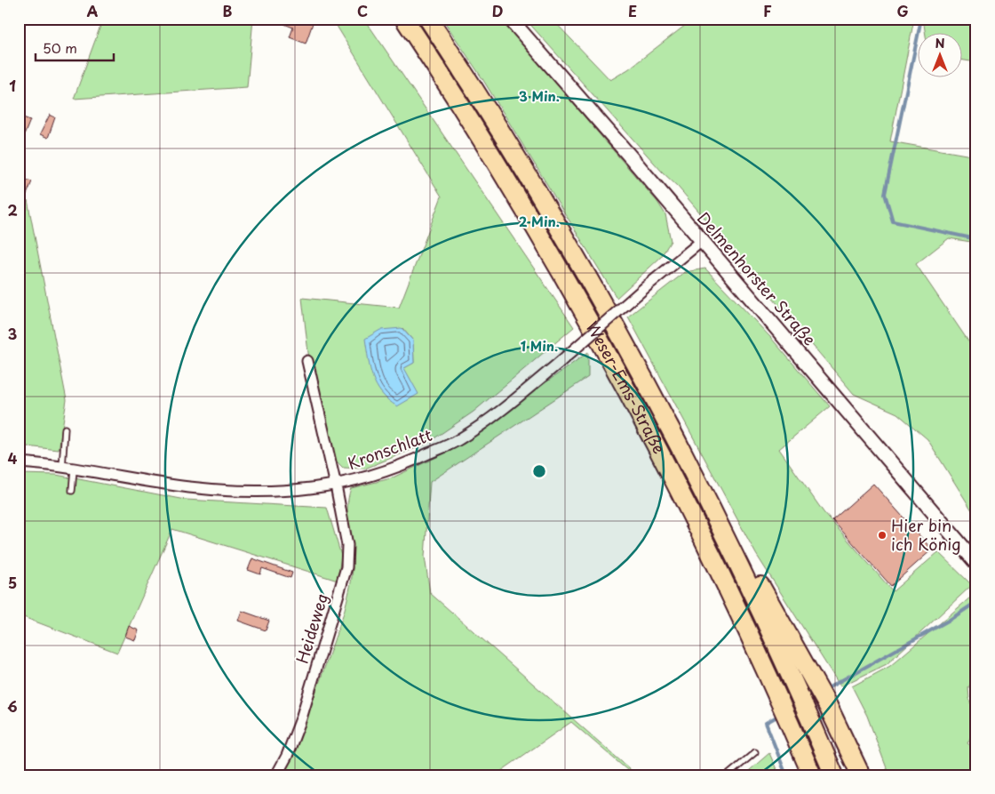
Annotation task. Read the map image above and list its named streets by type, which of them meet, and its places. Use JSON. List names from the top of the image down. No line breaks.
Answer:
{"streets":{"highway":["Weser-Ems-Straße"],"street":["Delmenhorster Straße","Kronschlatt","Heideweg"]},"crossings":[["Delmenhorster Straße","Kronschlatt"],["Kronschlatt","Heideweg"]],"places":["Hier bin ich König"],"scale_bar":"50 m","north":"top","grid":{"columns":["A","B","C","D","E","F","G"],"rows":["1","2","3","4","5","6"]},"rings":["3 Min.","2 Min.","1 Min."]}
